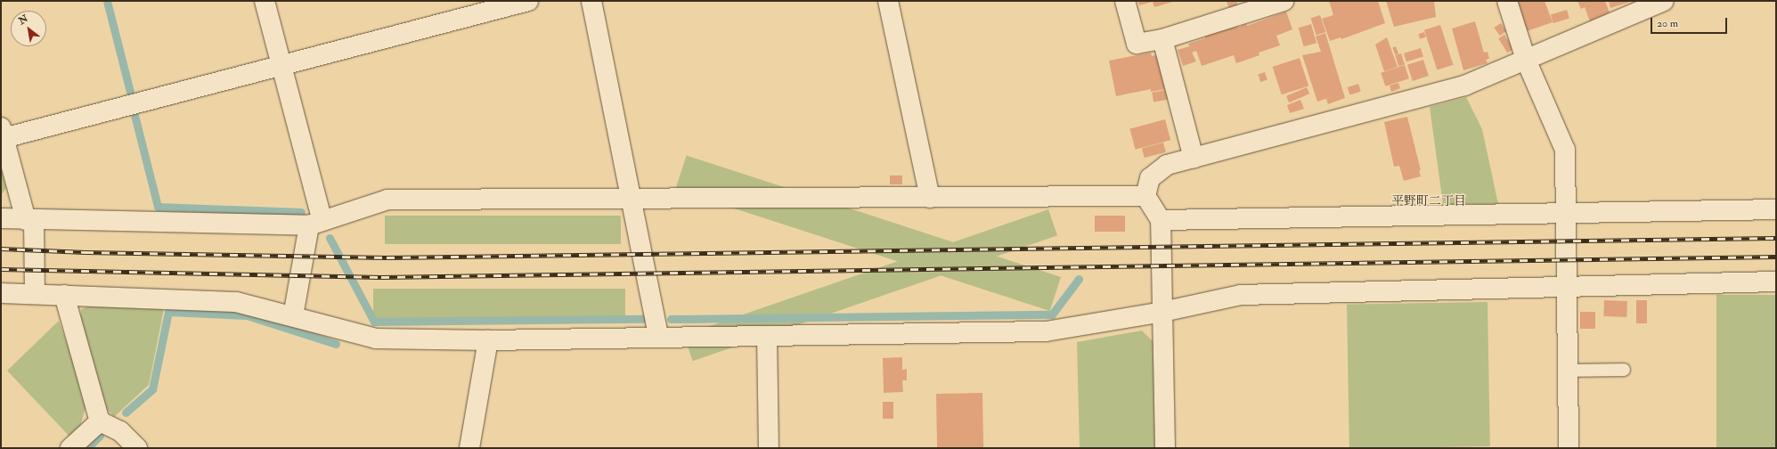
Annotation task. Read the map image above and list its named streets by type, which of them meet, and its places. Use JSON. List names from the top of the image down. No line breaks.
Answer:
{"districts":["平野町二丁目"],"scale_bar":"20 m","north":"top left"}
